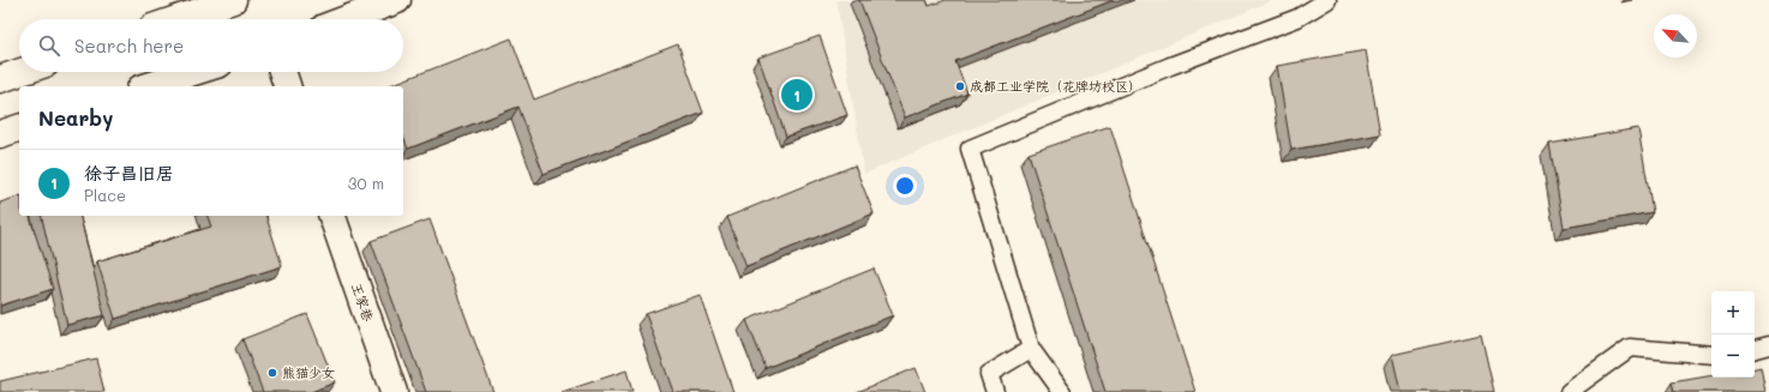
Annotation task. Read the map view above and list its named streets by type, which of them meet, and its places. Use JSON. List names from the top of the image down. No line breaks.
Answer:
{"streets":{"main road":["王家巷"]},"places":["成都工业学院（花牌坊校区）","熊猫少女"],"north":"top left","page":{"search":"Search here","pins":"1","heading":"Nearby","list":[{"mark":"1","name":"徐子昌旧居","note":"Place","value":"30 m"}],"map_buttons":["+","−"]}}
